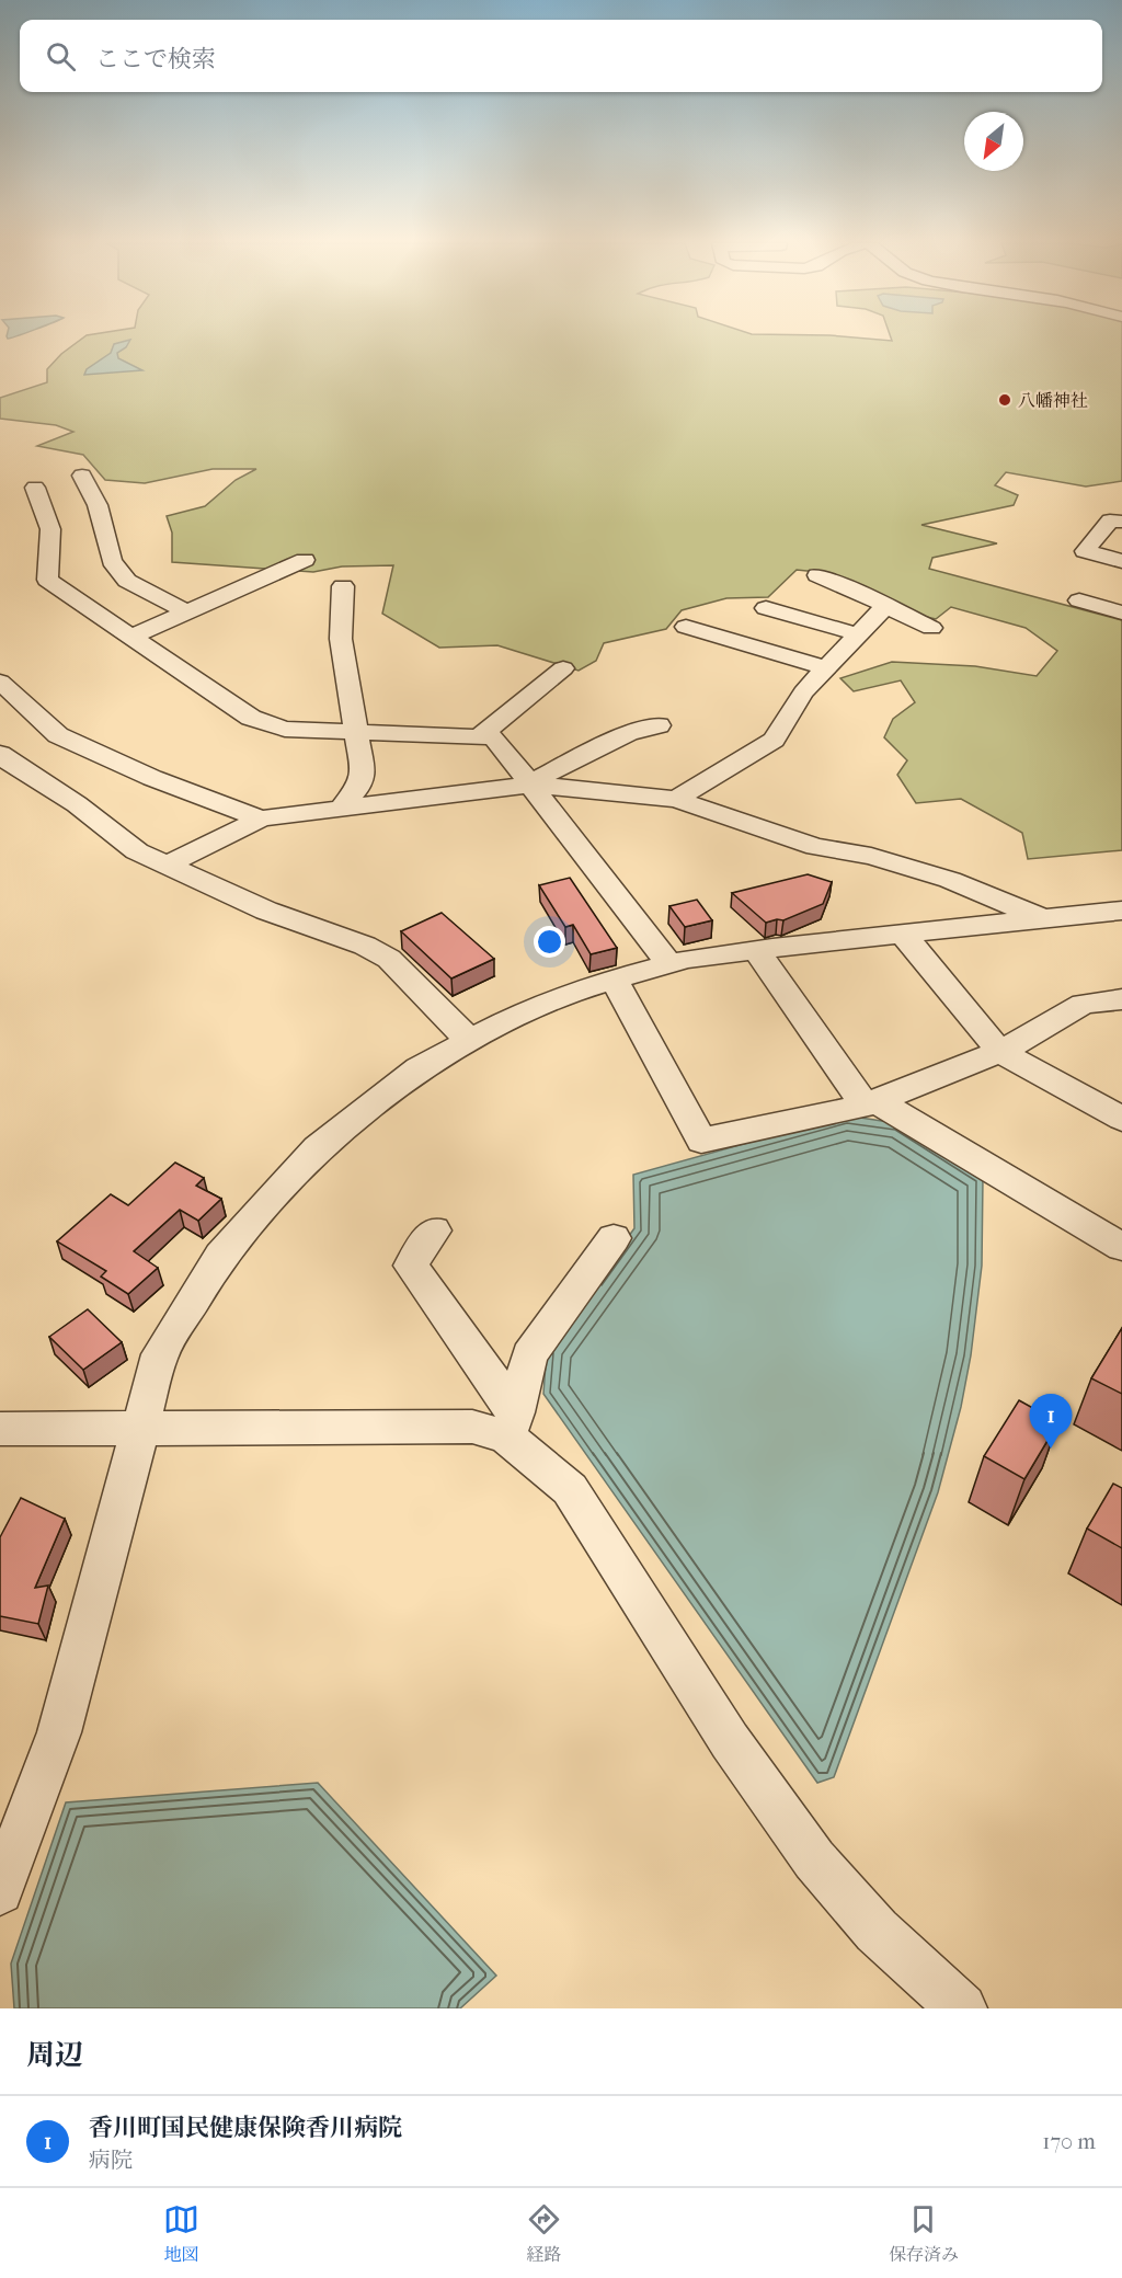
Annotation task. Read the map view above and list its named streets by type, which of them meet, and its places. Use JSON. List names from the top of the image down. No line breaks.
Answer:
{"places":["八幡神社"],"north":"bottom left","page":{"search":"ここで検索","pins":"1","heading":"周辺","list":[{"mark":"1","name":"香川町国民健康保険香川病院","note":"病院","value":"170 m"}],"nav":["地図","経路","保存済み"]}}
